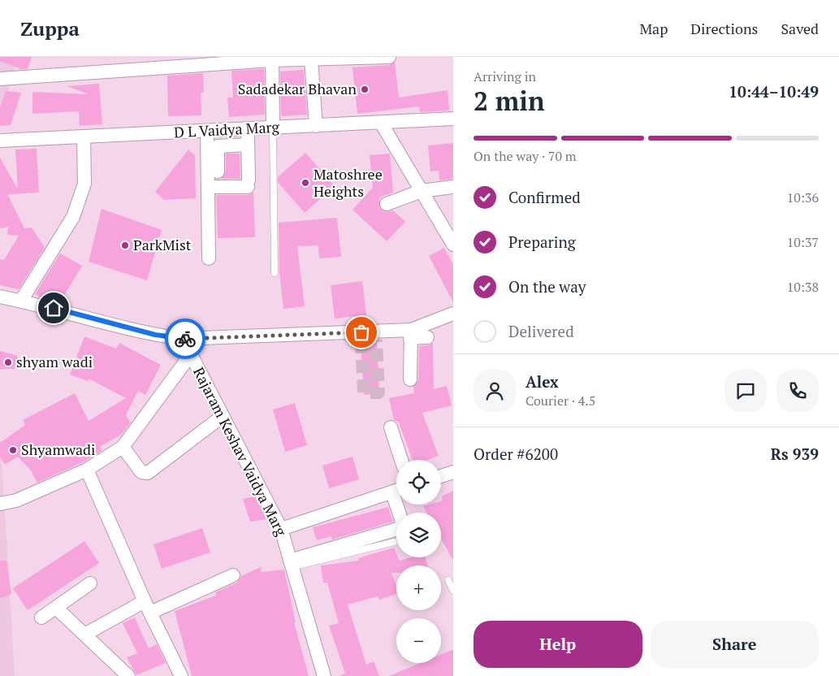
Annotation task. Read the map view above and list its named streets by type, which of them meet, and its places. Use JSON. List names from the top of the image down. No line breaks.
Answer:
{"streets":{"street":["D L Vaidya Marg","Rajaram Keshav Vaidya Marg"]},"places":["Sadadekar Bhavan","Matoshree Heights","ParkMist","shyam wadi","Shyamwadi"],"page":{"header":"Zuppa","nav":["Map","Directions","Saved"],"heading":["2 min","Arriving in","10:44–10:49"],"panel":["Alex","Courier · 4.5","Order #6200","Rs 939"],"bar":"On the way · 70 m","list":[["Confirmed","10:36"],["Preparing","10:37"],["On the way","10:38"],"Delivered"],"map_buttons":["+","−"],"buttons":["Help","Share"]}}
